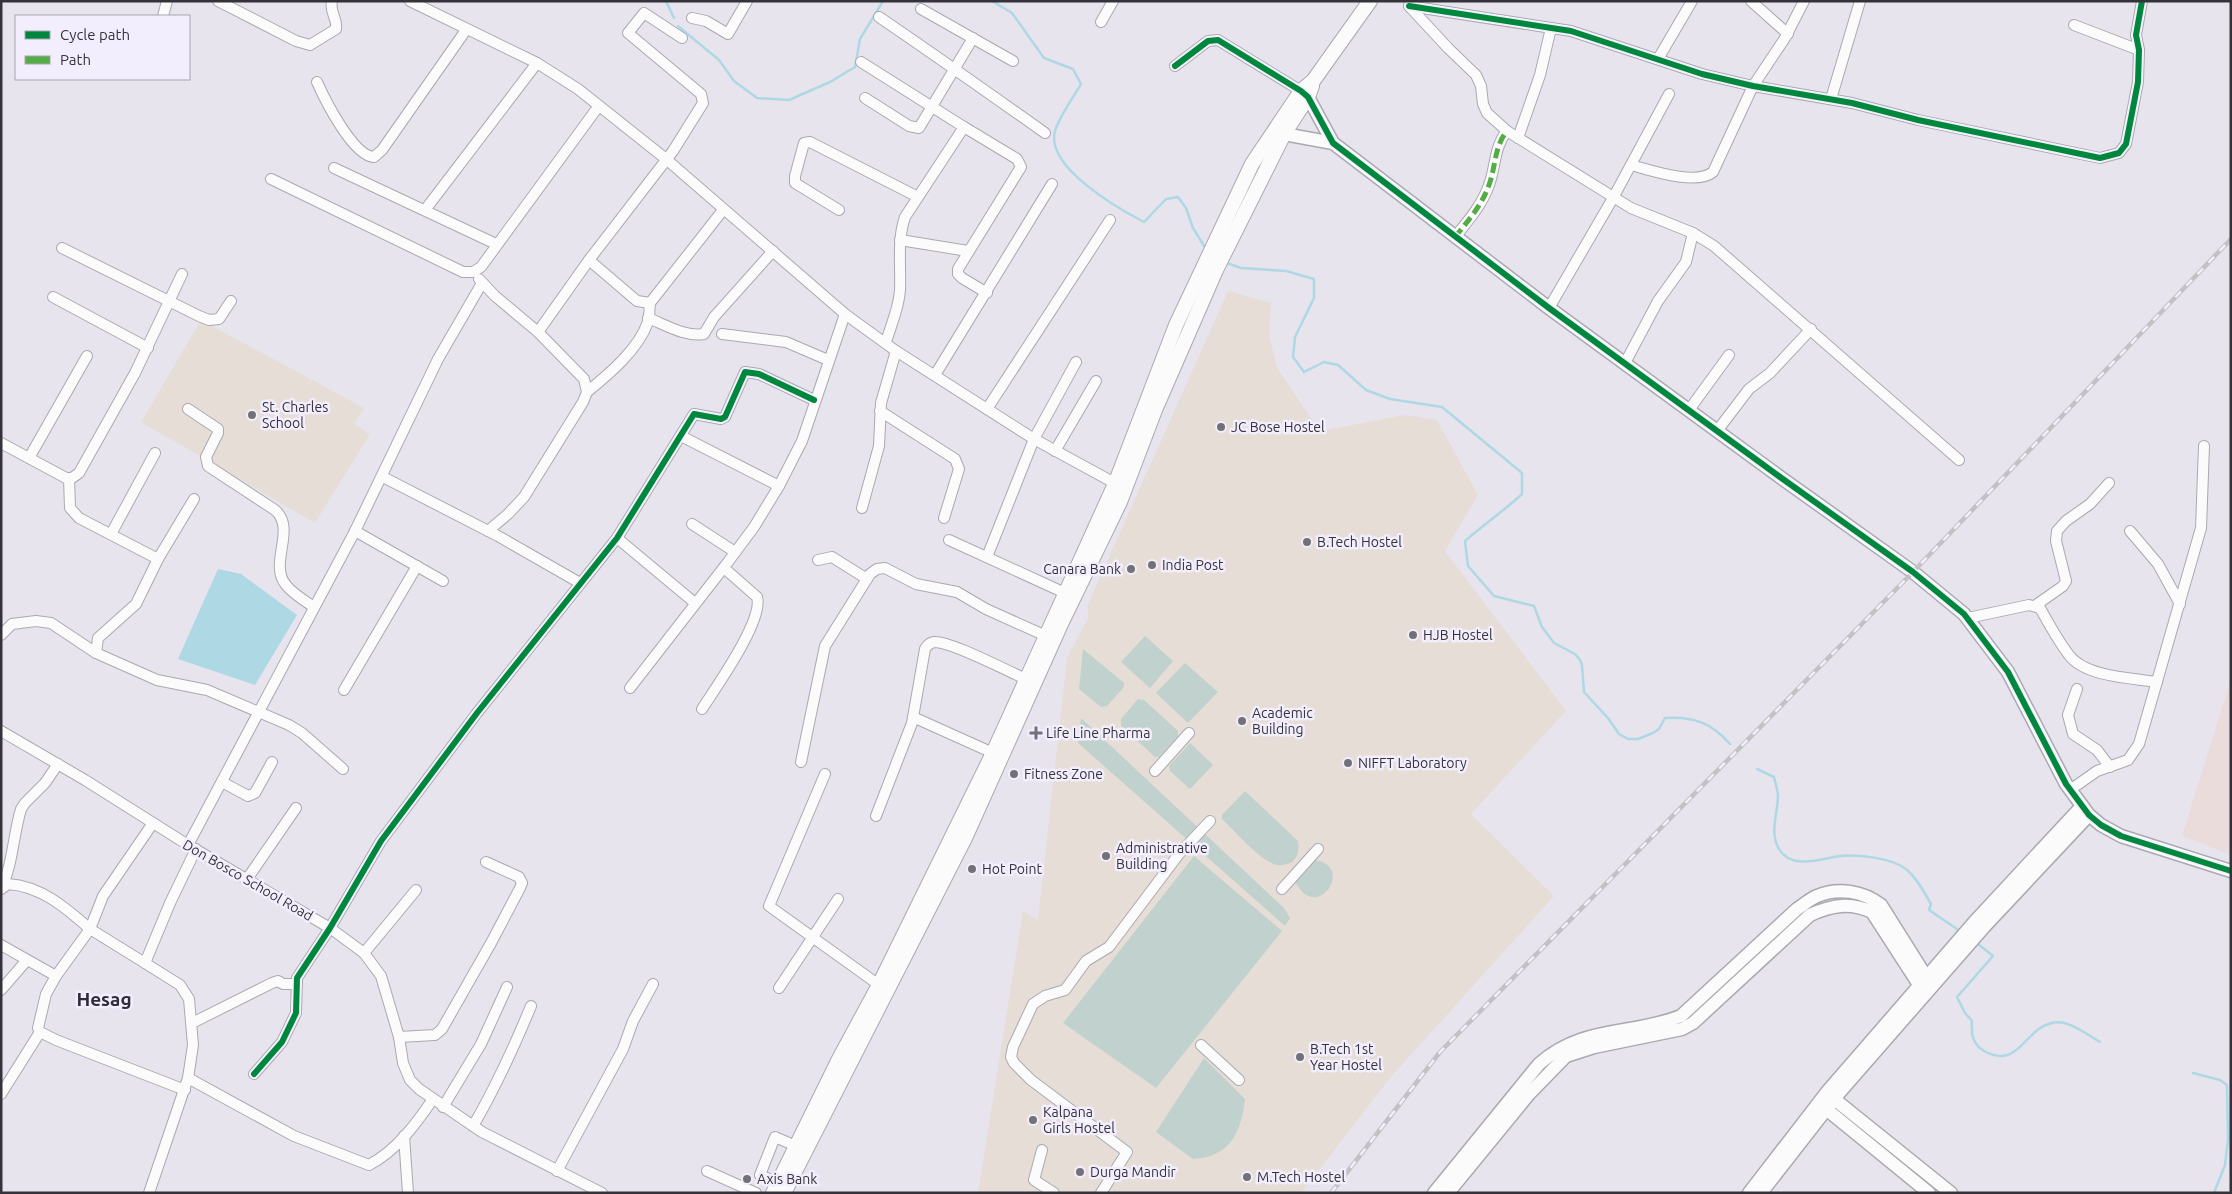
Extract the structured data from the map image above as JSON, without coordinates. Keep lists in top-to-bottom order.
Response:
{
  "streets": {
    "street": ["Don Bosco School Road"]
  },
  "districts": ["Hesag"],
  "places": {
    "other": [
      "St. Charles School",
      "JC Bose Hostel",
      "B.Tech Hostel",
      "India Post",
      "Canara Bank",
      "HJB Hostel",
      "Academic Building",
      "NIFFT Laboratory",
      "Fitness Zone",
      "Administrative Building",
      "Hot Point",
      "B.Tech 1st Year Hostel",
      "Kalpana Girls Hostel",
      "Durga Mandir",
      "M.Tech Hostel",
      "Axis Bank"
    ],
    "health": ["Life Line Pharma"]
  },
  "legend": ["Cycle path", "Path"]
}
